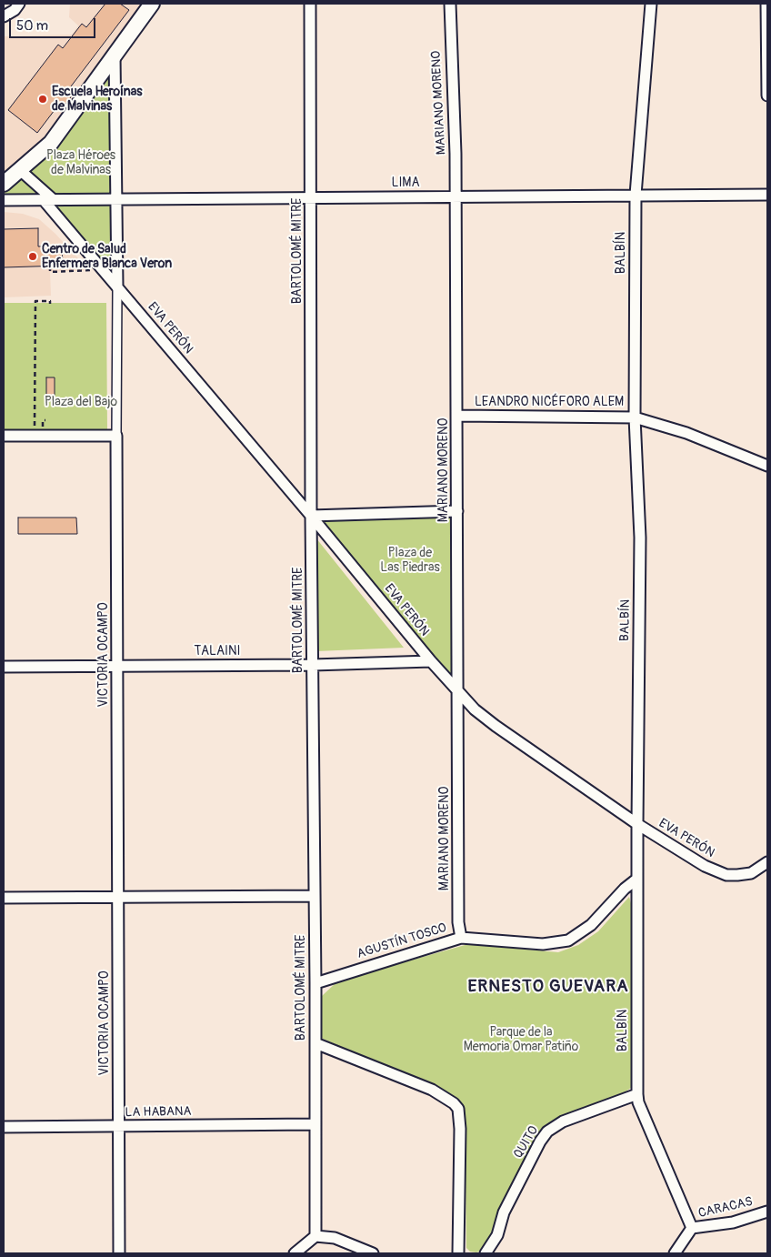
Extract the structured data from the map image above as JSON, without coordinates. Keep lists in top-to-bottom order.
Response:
{
  "streets": {
    "street": [
      "MARIANO MORENO",
      "LIMA",
      "BARTOLOMÉ MITRE",
      "BALBÍN",
      "EVA PERÓN",
      "LEANDRO NICÉFORO ALEM",
      "TALAINI",
      "VICTORIA OCAMPO",
      "AGUSTÍN TOSCO",
      "LA HABANA",
      "QUITO",
      "CARACAS"
    ]
  },
  "crossings": [
    ["MARIANO MORENO", "LIMA"],
    ["MARIANO MORENO", "EVA PERÓN"],
    ["MARIANO MORENO", "LEANDRO NICÉFORO ALEM"],
    ["MARIANO MORENO", "AGUSTÍN TOSCO"],
    ["LIMA", "BARTOLOMÉ MITRE"],
    ["LIMA", "BALBÍN"],
    ["LIMA", "EVA PERÓN"],
    ["LIMA", "VICTORIA OCAMPO"],
    ["BARTOLOMÉ MITRE", "EVA PERÓN"],
    ["BARTOLOMÉ MITRE", "TALAINI"],
    ["BARTOLOMÉ MITRE", "AGUSTÍN TOSCO"],
    ["BARTOLOMÉ MITRE", "LA HABANA"],
    ["BALBÍN", "EVA PERÓN"],
    ["BALBÍN", "LEANDRO NICÉFORO ALEM"],
    ["BALBÍN", "AGUSTÍN TOSCO"],
    ["BALBÍN", "QUITO"],
    ["BALBÍN", "CARACAS"],
    ["EVA PERÓN", "TALAINI"],
    ["EVA PERÓN", "VICTORIA OCAMPO"],
    ["TALAINI", "VICTORIA OCAMPO"],
    ["VICTORIA OCAMPO", "LA HABANA"]
  ],
  "districts": ["ERNESTO GUEVARA"],
  "parks": [
    "Plaza Héroes de Malvinas",
    "Plaza del Bajo",
    "Plaza de Las Piedras",
    "Parque de la Memoria Omar Patiño"
  ],
  "places": ["Escuela Heroínas de Malvinas", "Centro de Salud Enfermera Blanca Veron"],
  "scale_bar": "50 m"
}
